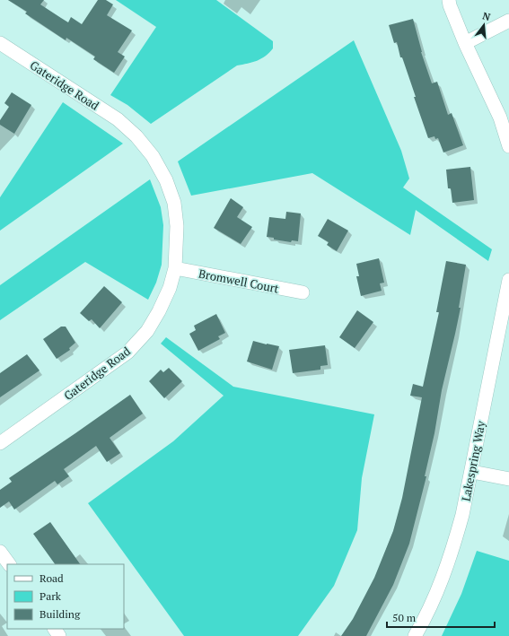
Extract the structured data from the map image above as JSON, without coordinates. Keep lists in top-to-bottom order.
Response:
{
  "streets": {
    "street": ["Gateridge Road", "Bromwell Court", "Lakespring Way"]
  },
  "crossings": [
    ["Gateridge Road", "Bromwell Court"]
  ],
  "legend": ["Road", "Park", "Building"],
  "scale_bar": "50 m",
  "north": "top"
}
